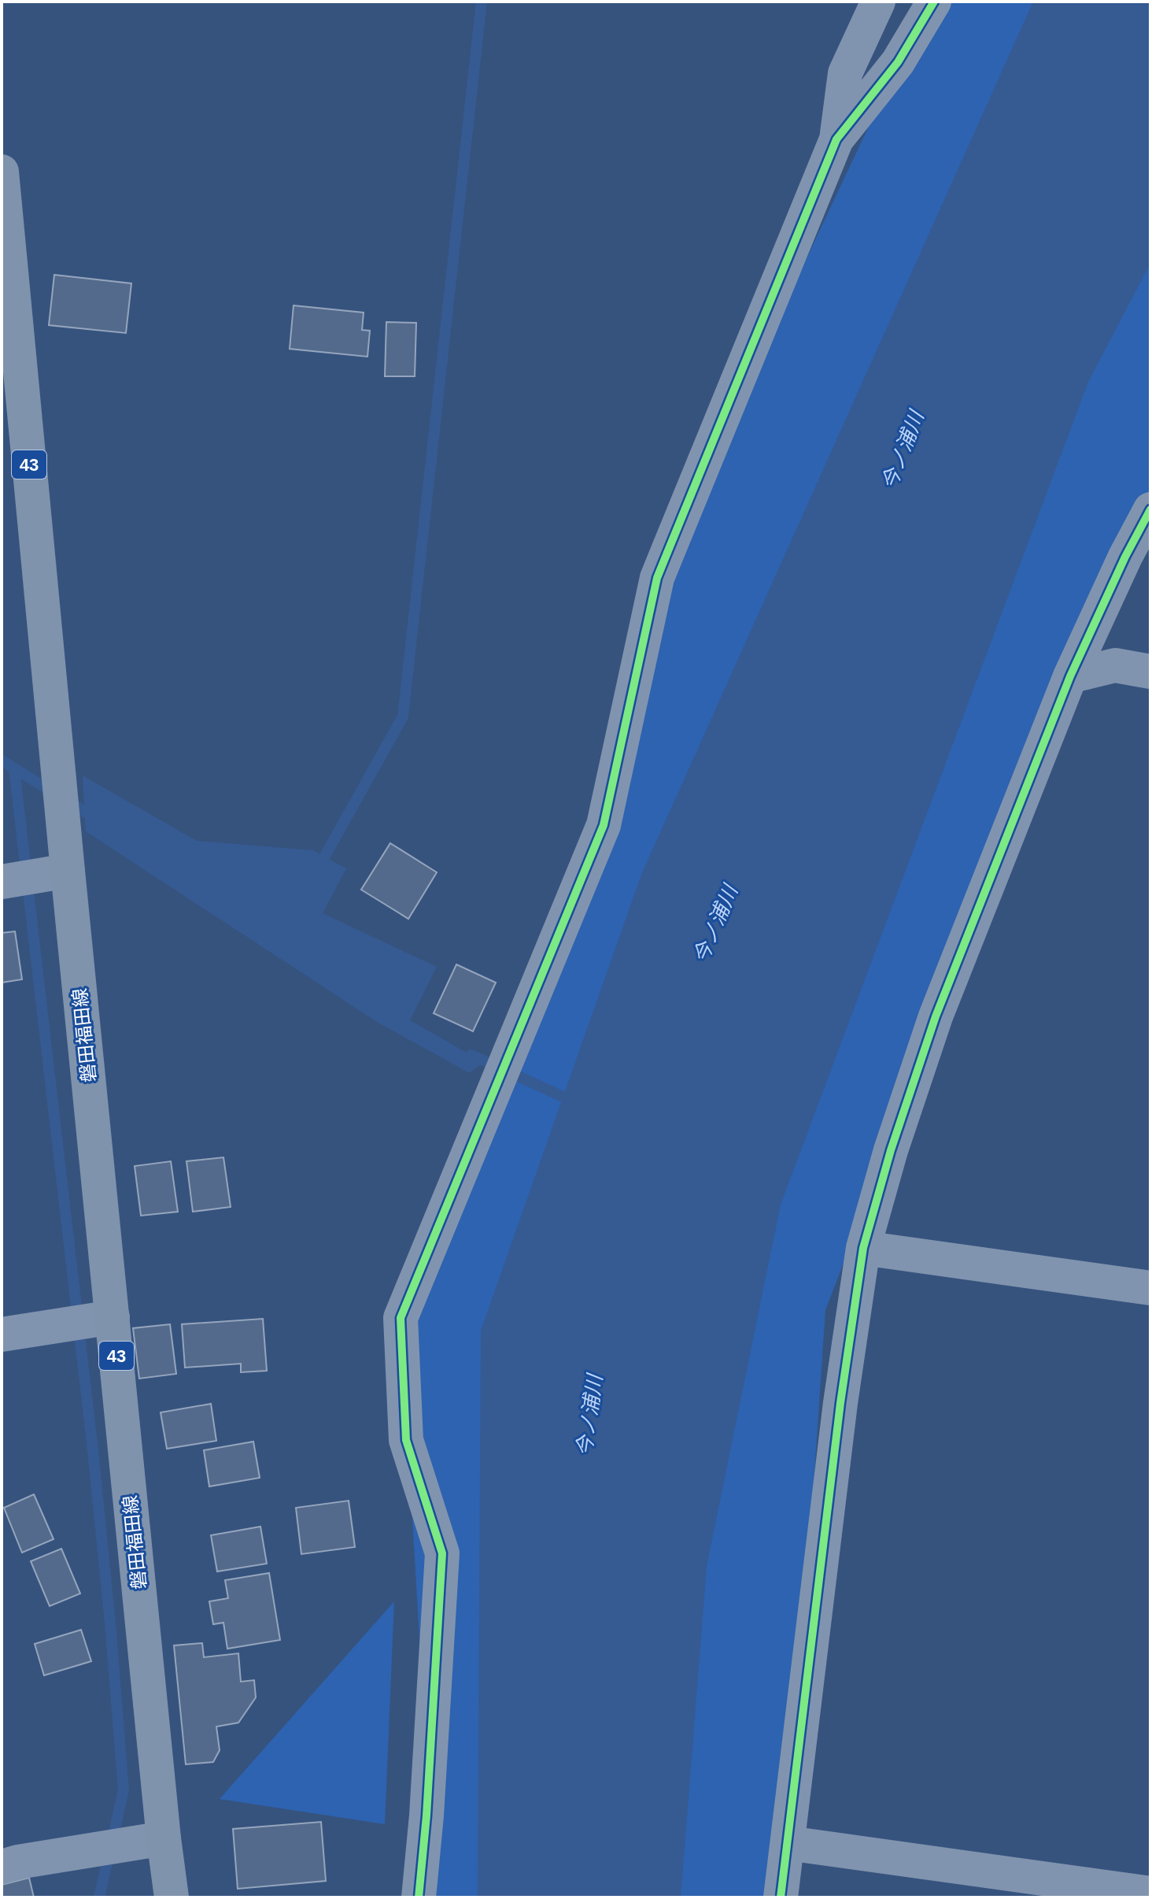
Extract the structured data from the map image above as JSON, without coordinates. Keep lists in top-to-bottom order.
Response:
{
  "streets": {
    "main road": ["43", "磐田福田線"]
  },
  "water": ["今ノ浦川"]
}
